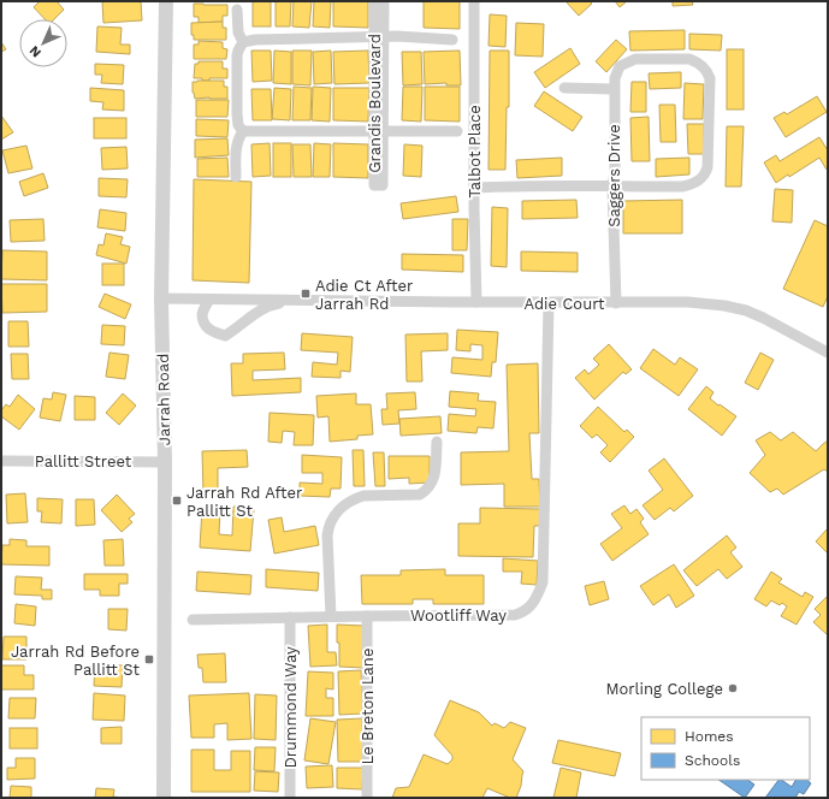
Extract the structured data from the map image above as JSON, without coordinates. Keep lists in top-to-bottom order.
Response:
{
  "streets": {
    "street": [
      "Grandis Boulevard",
      "Talbot Place",
      "Saggers Drive",
      "Adie Court",
      "Jarrah Road",
      "Pallitt Street",
      "Wootliff Way",
      "Le Breton Lane",
      "Drummond Way"
    ]
  },
  "crossings": [
    ["Talbot Place", "Adie Court"],
    ["Saggers Drive", "Adie Court"],
    ["Adie Court", "Jarrah Road"],
    ["Adie Court", "Wootliff Way"],
    ["Jarrah Road", "Pallitt Street"],
    ["Wootliff Way", "Le Breton Lane"],
    ["Wootliff Way", "Drummond Way"]
  ],
  "places": {
    "transit": ["Adie Ct After Jarrah Rd", "Jarrah Rd After Pallitt St", "Jarrah Rd Before Pallitt St"],
    "other": ["Morling College"]
  },
  "legend": ["Homes", "Schools"],
  "north": "bottom left"
}
